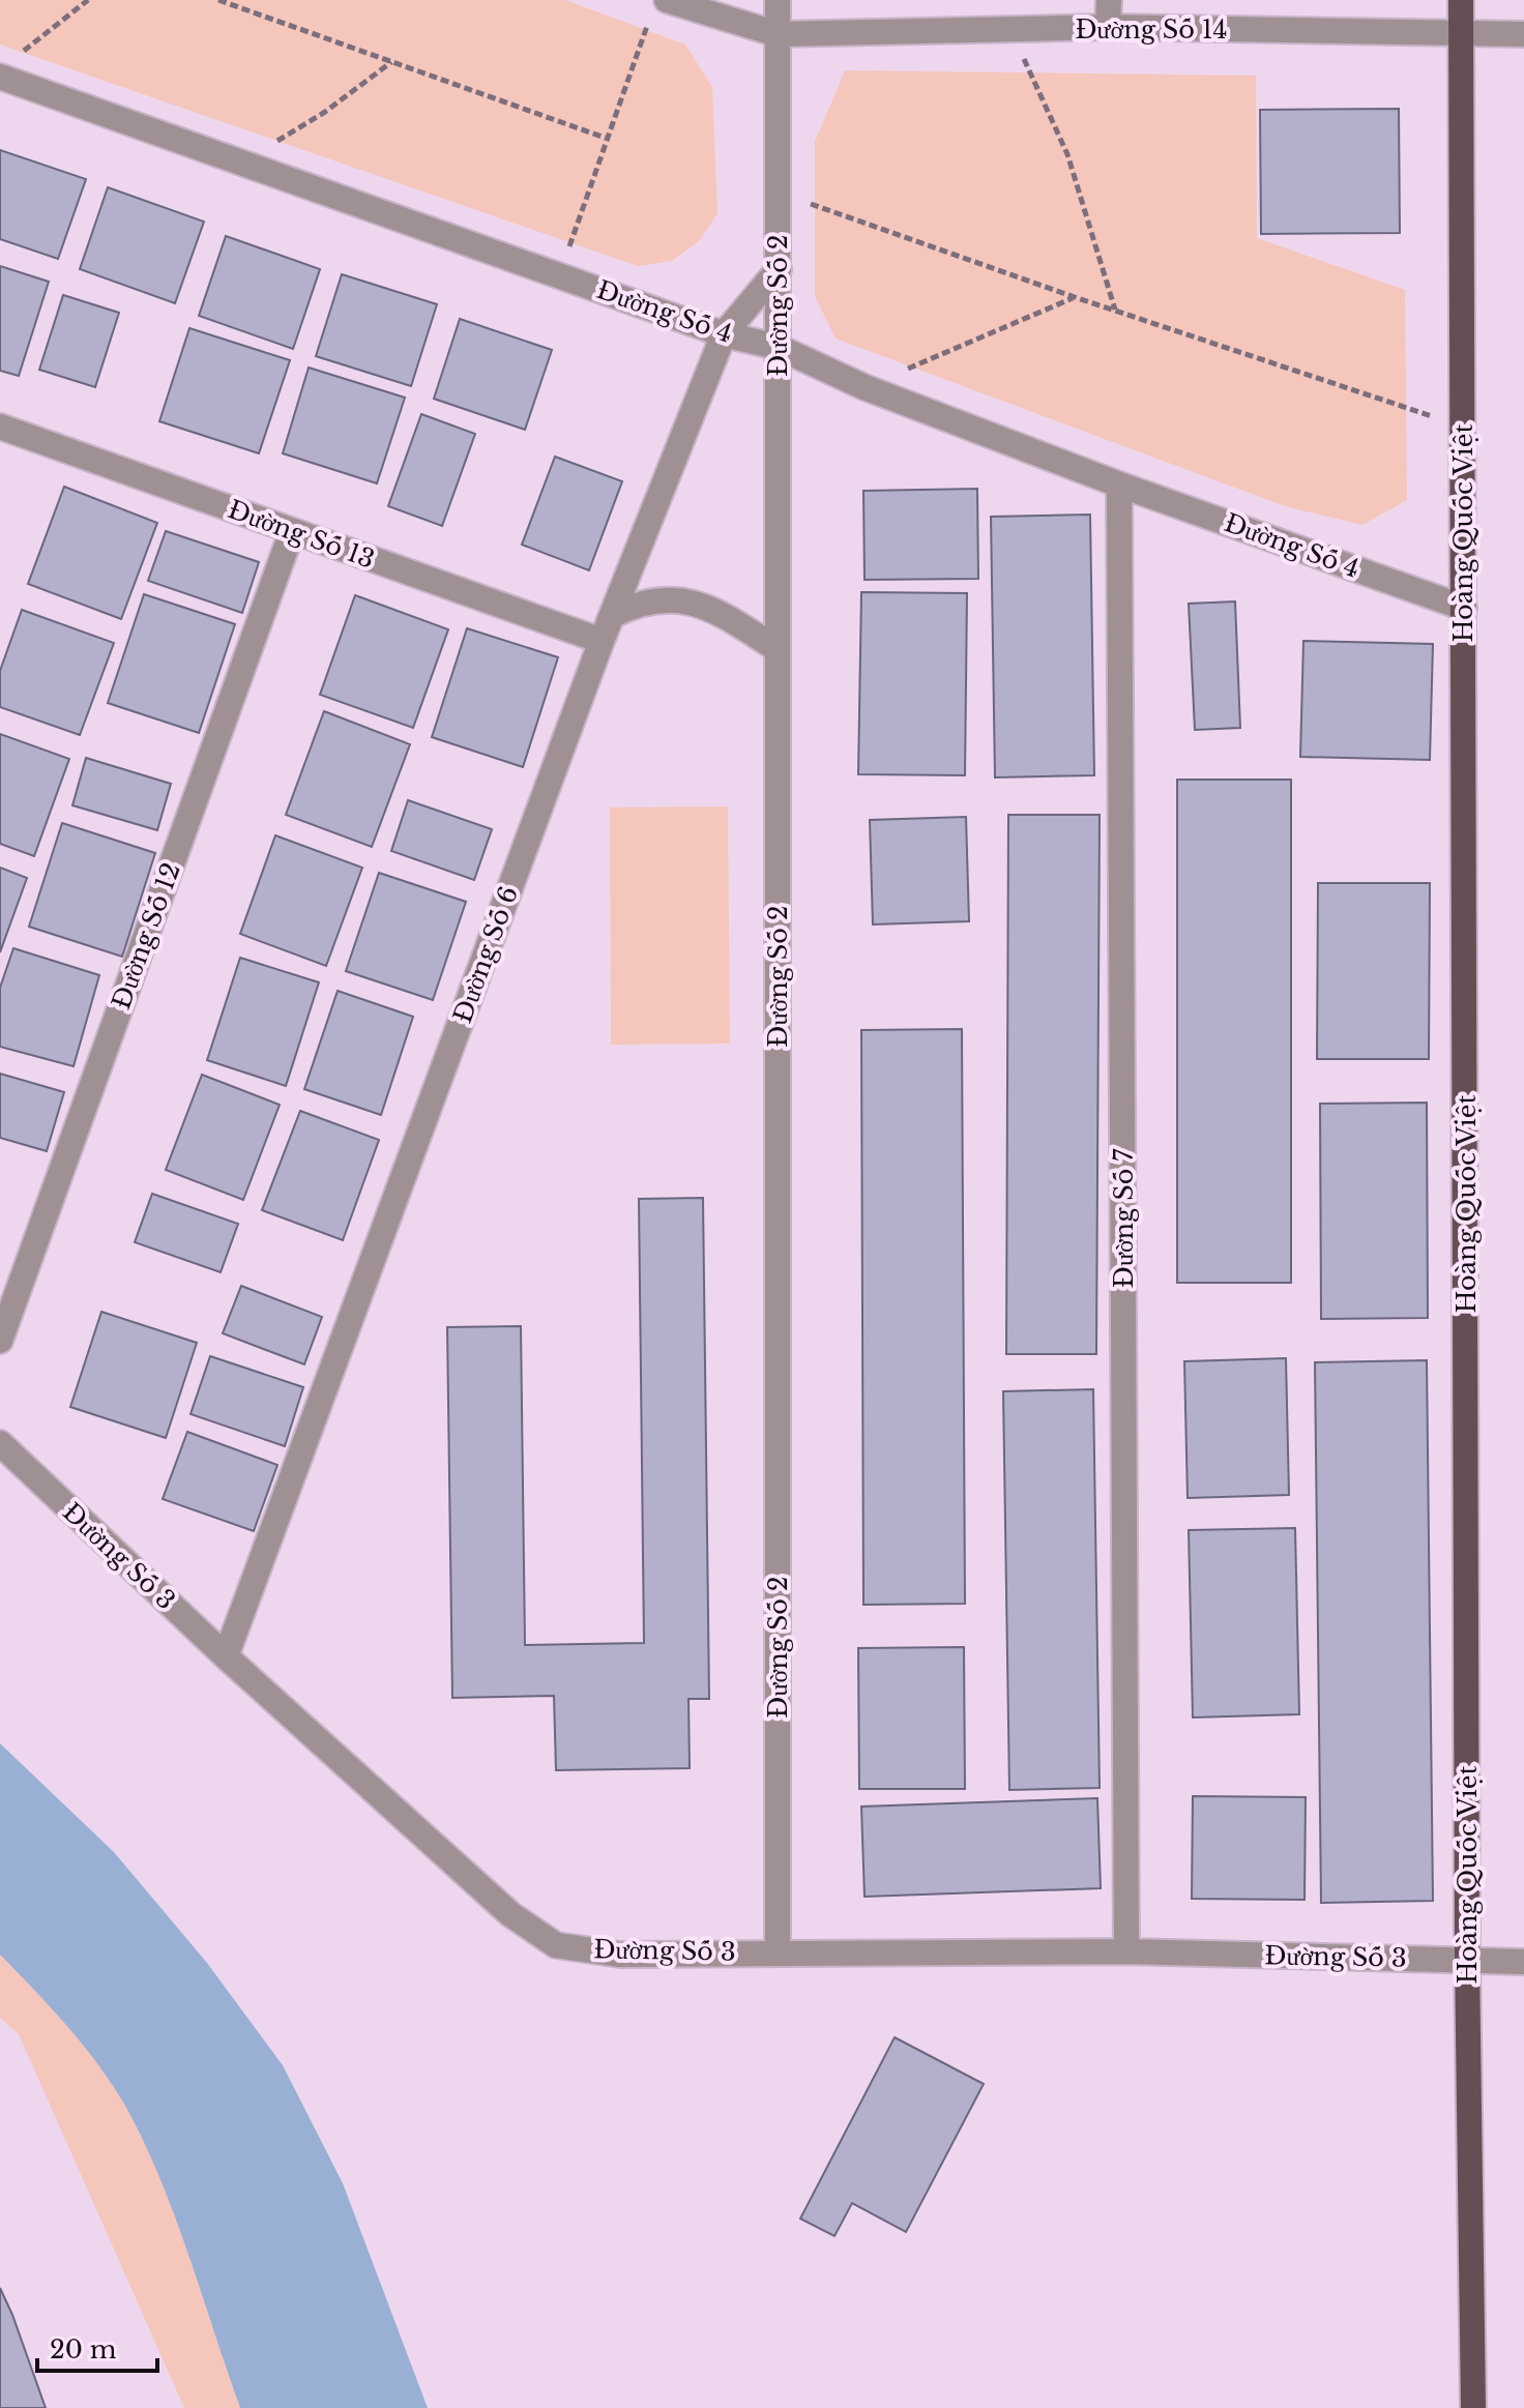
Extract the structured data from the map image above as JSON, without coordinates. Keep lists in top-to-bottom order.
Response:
{
  "streets": {
    "main road": ["Hoàng Quốc Việt"],
    "street": [
      "Đường Số 14",
      "Đường Số 2",
      "Đường Số 4",
      "Đường Số 13",
      "Đường Số 12",
      "Đường Số 6",
      "Đường Số 7",
      "Đường Số 3"
    ]
  },
  "crossings": [
    ["Đường Số 14", "Đường Số 2"],
    ["Đường Số 14", "Hoàng Quốc Việt"],
    ["Đường Số 2", "Đường Số 4"],
    ["Đường Số 2", "Đường Số 6"],
    ["Đường Số 2", "Đường Số 3"],
    ["Đường Số 4", "Hoàng Quốc Việt"],
    ["Đường Số 4", "Đường Số 6"],
    ["Đường Số 4", "Đường Số 7"],
    ["Hoàng Quốc Việt", "Đường Số 3"],
    ["Đường Số 13", "Đường Số 12"],
    ["Đường Số 13", "Đường Số 6"],
    ["Đường Số 6", "Đường Số 3"],
    ["Đường Số 7", "Đường Số 3"]
  ],
  "scale_bar": "20 m"
}
